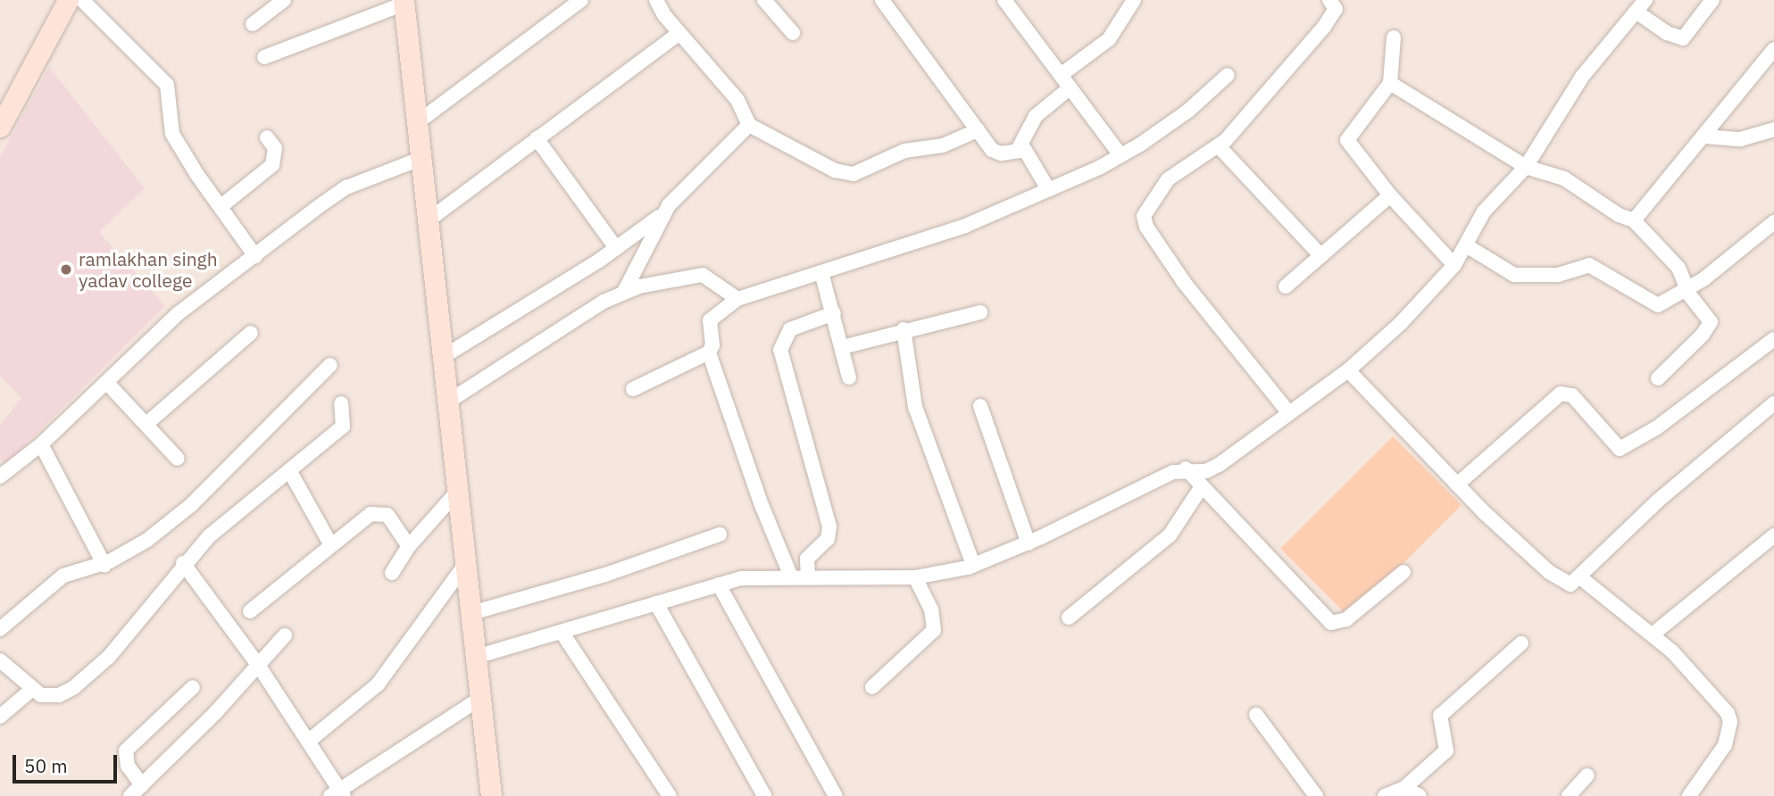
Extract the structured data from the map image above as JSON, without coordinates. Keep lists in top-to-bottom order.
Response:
{
  "places": ["ramlakhan singh yadav college"],
  "scale_bar": "50 m"
}
